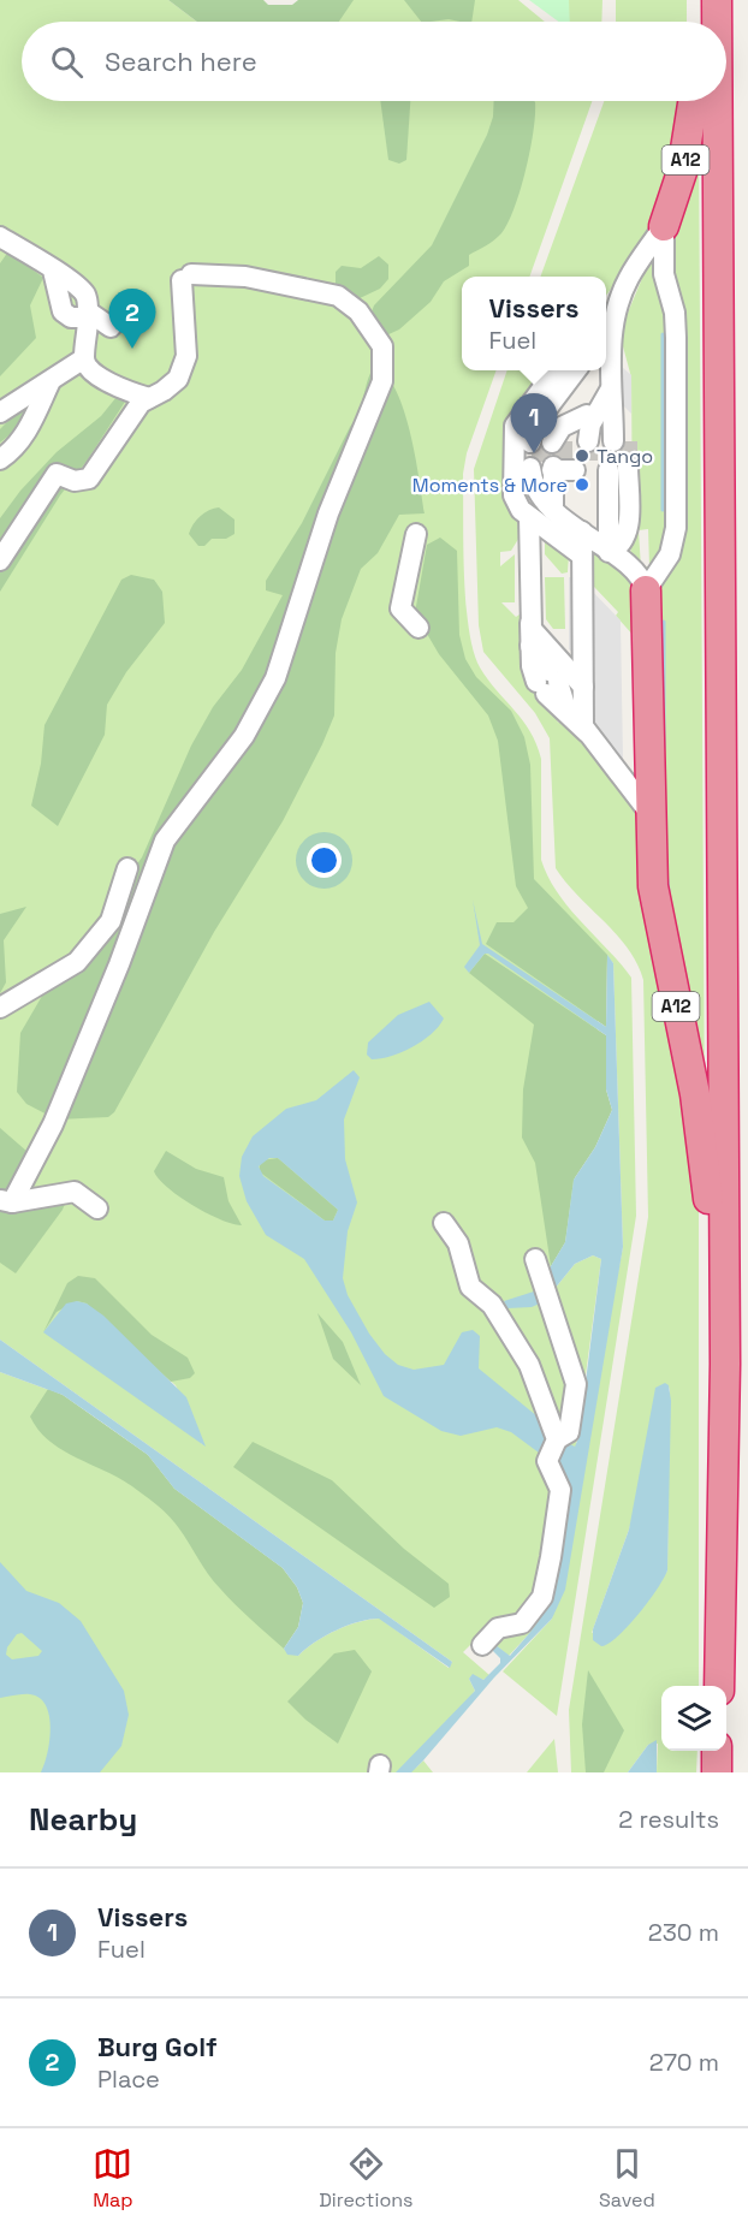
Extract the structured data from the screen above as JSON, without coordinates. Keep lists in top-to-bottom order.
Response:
{
  "streets": {
    "highway": ["A12"]
  },
  "places": ["Tango", "Moments & More"],
  "page": {
    "search": "Search here",
    "popup": ["Vissers", "Fuel"],
    "pins": ["2", "1"],
    "heading": ["Nearby", "2 results"],
    "list": [
      {
        "mark": "1",
        "name": "Vissers",
        "note": "Fuel",
        "value": "230 m"
      },
      {
        "mark": "2",
        "name": "Burg Golf",
        "note": "Place",
        "value": "270 m"
      }
    ],
    "nav": ["Map", "Directions", "Saved"]
  }
}
